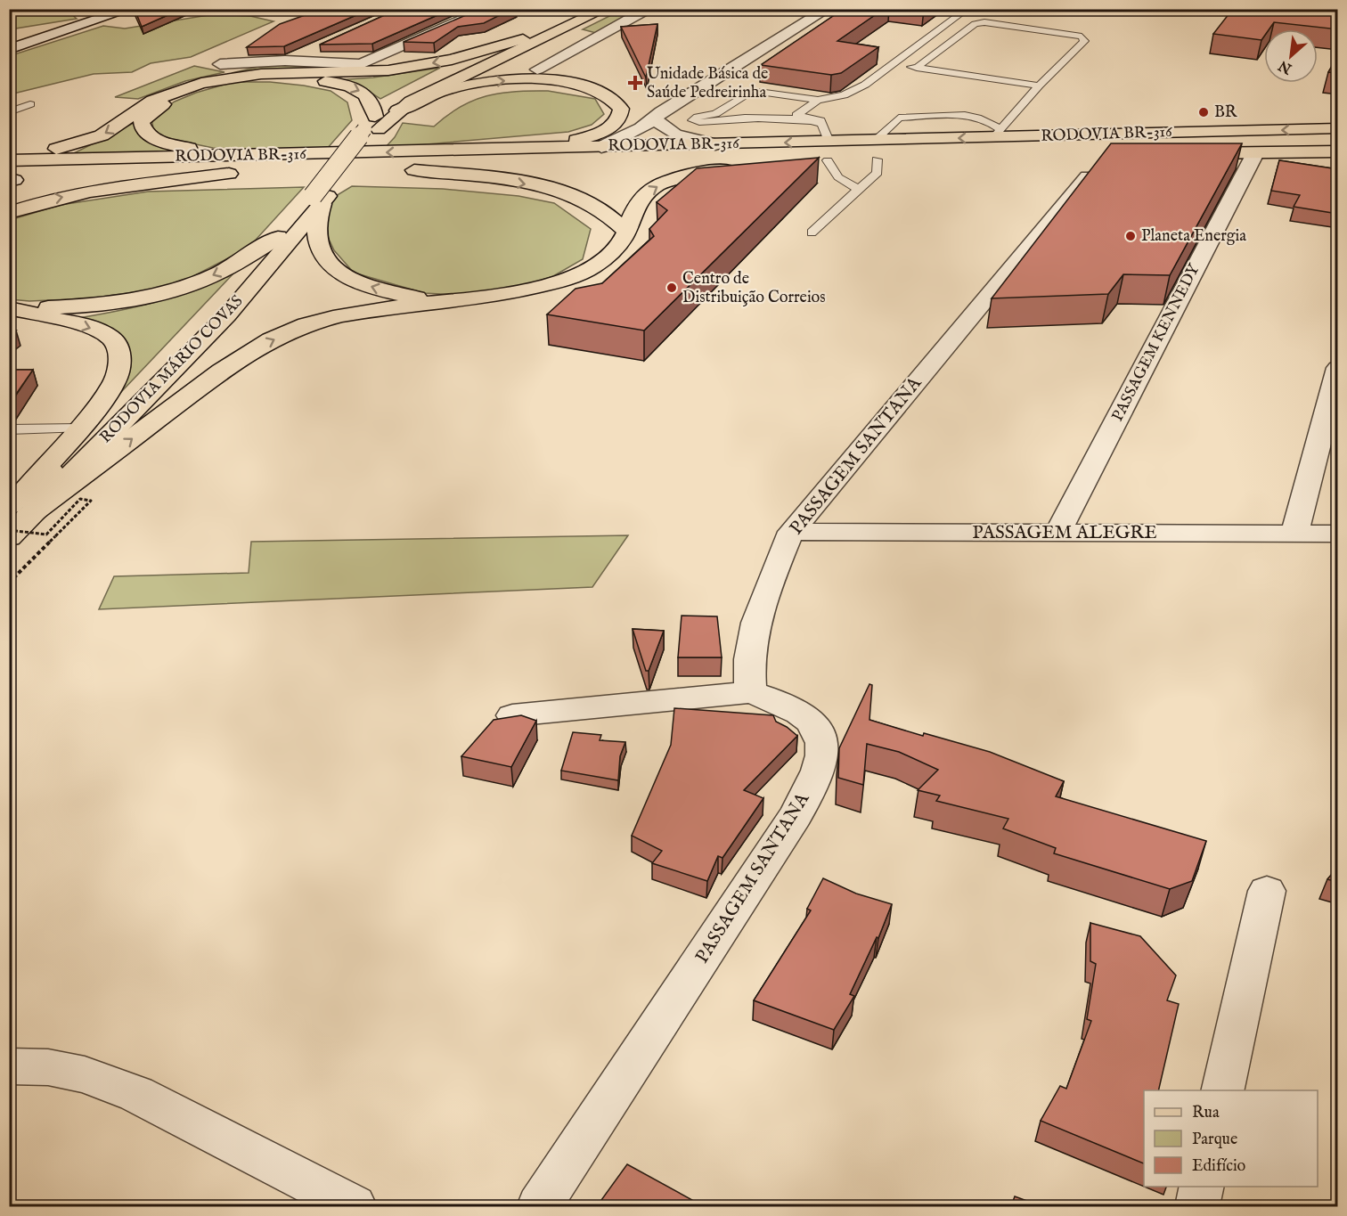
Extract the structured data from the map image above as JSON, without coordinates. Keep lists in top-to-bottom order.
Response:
{
  "streets": {
    "main road": ["RODOVIA BR-316", "RODOVIA MÁRIO COVAS"],
    "street": ["PASSAGEM KENNEDY", "PASSAGEM SANTANA", "PASSAGEM ALEGRE"]
  },
  "crossings": [
    ["RODOVIA BR-316", "PASSAGEM KENNEDY"],
    ["PASSAGEM KENNEDY", "PASSAGEM ALEGRE"],
    ["PASSAGEM SANTANA", "PASSAGEM ALEGRE"]
  ],
  "places": {
    "health": ["Unidade Básica de Saúde Pedreirinha"],
    "other": ["BR", "Planeta Energia", "Centro de Distribuição Correios"]
  },
  "legend": ["Rua", "Parque", "Edifício"],
  "north": "bottom left"
}
